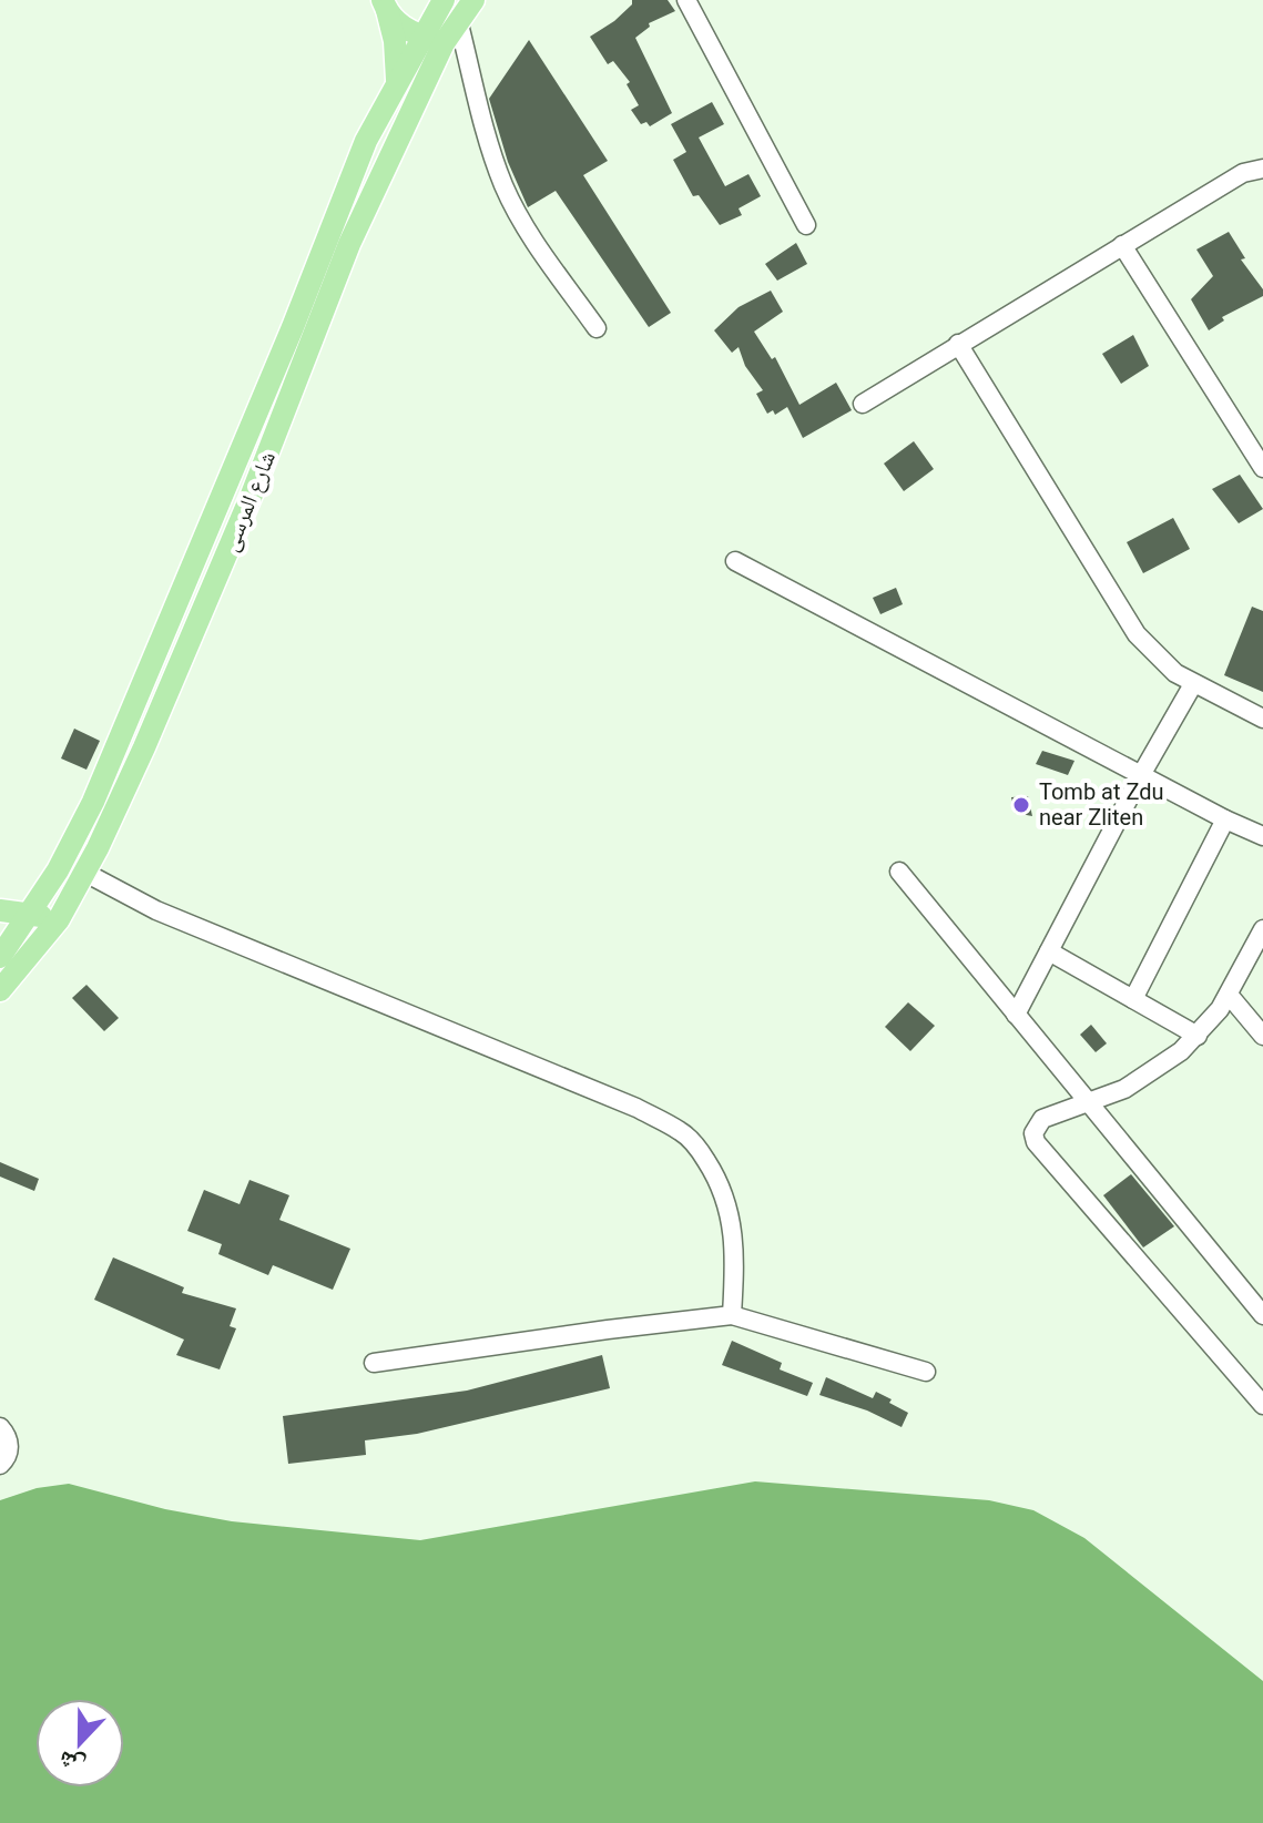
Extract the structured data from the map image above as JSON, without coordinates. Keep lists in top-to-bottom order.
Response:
{
  "streets": {
    "main road": ["شارع المرسى"]
  },
  "places": ["Tomb at Zdu near Zliten"],
  "north": "bottom"
}
